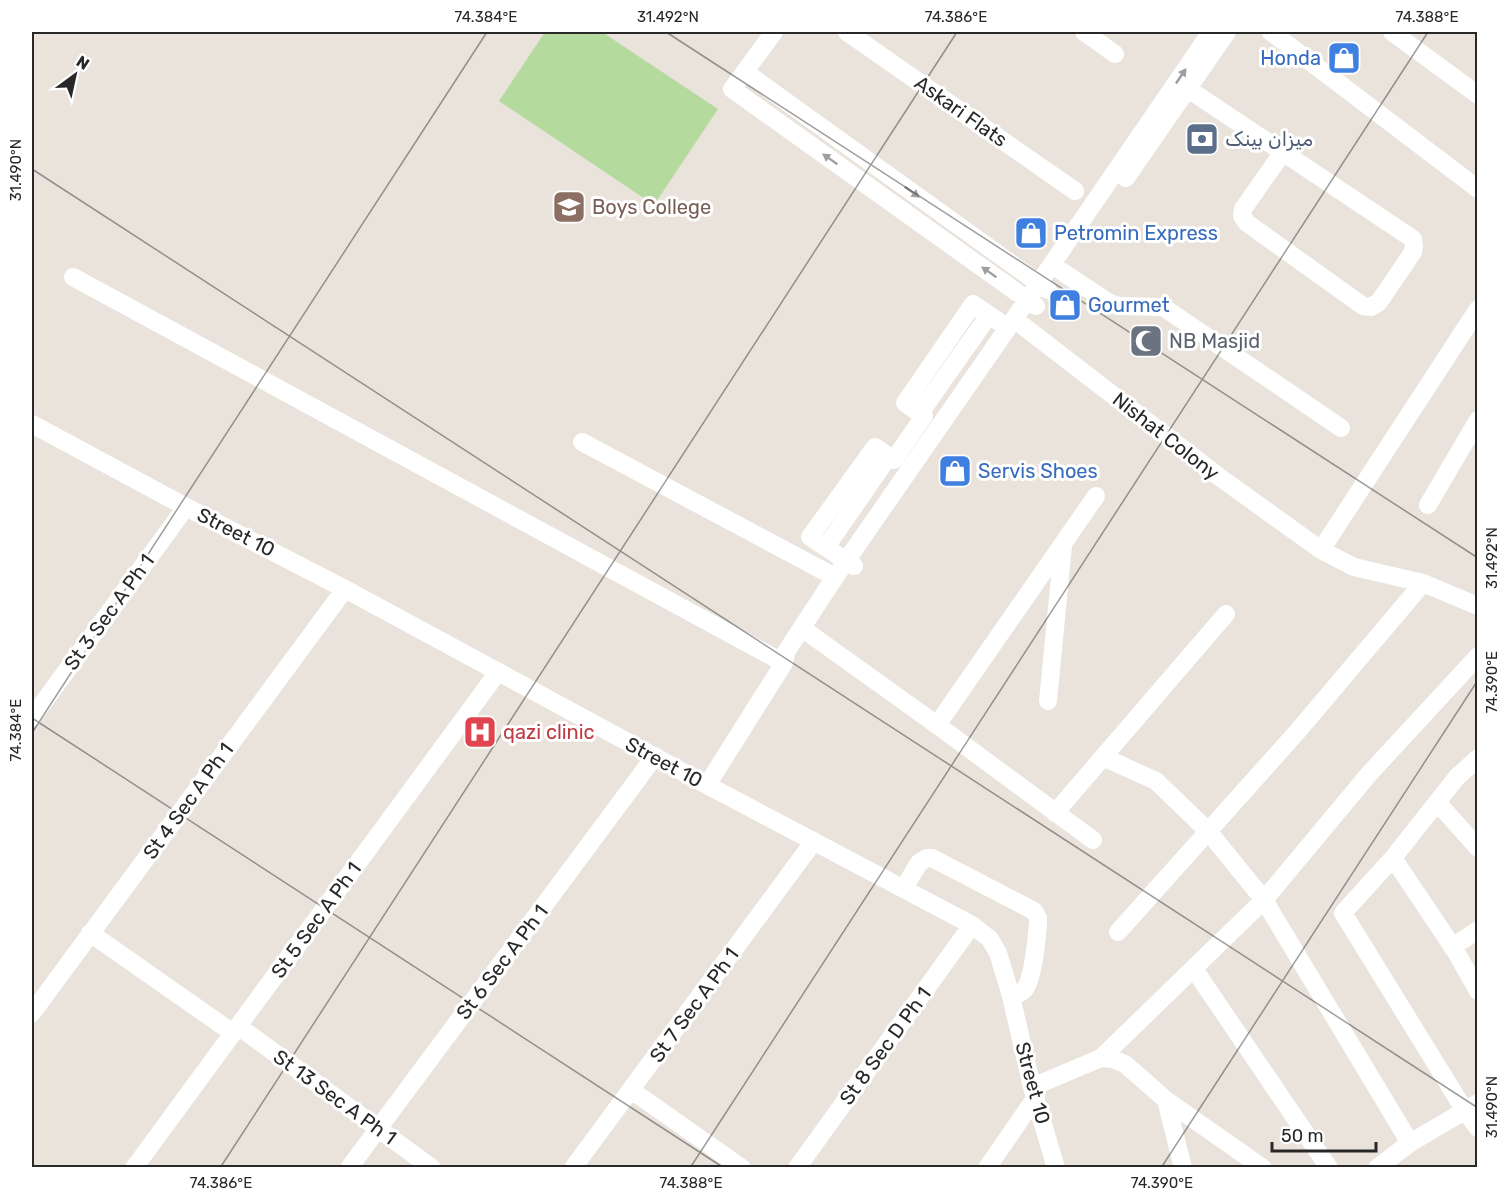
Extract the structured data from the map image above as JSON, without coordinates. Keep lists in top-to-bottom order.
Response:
{
  "streets": {
    "street": [
      "Askari Flats",
      "Nishat Colony",
      "Street 10",
      "St 3 Sec A Ph 1",
      "St 4 Sec A Ph 1",
      "St 5 Sec A Ph 1",
      "St 6 Sec A Ph 1",
      "St 7 Sec A Ph 1",
      "St 8 Sec D Ph 1",
      "St 13 Sec A Ph 1"
    ]
  },
  "crossings": [
    ["Street 10", "St 3 Sec A Ph 1"],
    ["Street 10", "St 4 Sec A Ph 1"],
    ["Street 10", "St 5 Sec A Ph 1"],
    ["Street 10", "St 6 Sec A Ph 1"],
    ["Street 10", "St 7 Sec A Ph 1"],
    ["Street 10", "St 8 Sec D Ph 1"],
    ["St 4 Sec A Ph 1", "St 13 Sec A Ph 1"],
    ["St 5 Sec A Ph 1", "St 13 Sec A Ph 1"],
    ["St 6 Sec A Ph 1", "St 13 Sec A Ph 1"]
  ],
  "places": {
    "shop": [
      "Honda",
      "Petromin Express",
      "Gourmet",
      "Servis Shoes"
    ],
    "bank": ["میزان بینک"],
    "school or university": ["Boys College"],
    "mosque": ["NB Masjid"],
    "hospital": ["qazi clinic"]
  },
  "scale_bar": "50 m",
  "north": "top right",
  "coordinates": [
    "74.384°E",
    "31.492°N",
    "74.386°E",
    "74.388°E",
    "31.490°N",
    "74.390°E"
  ]
}
